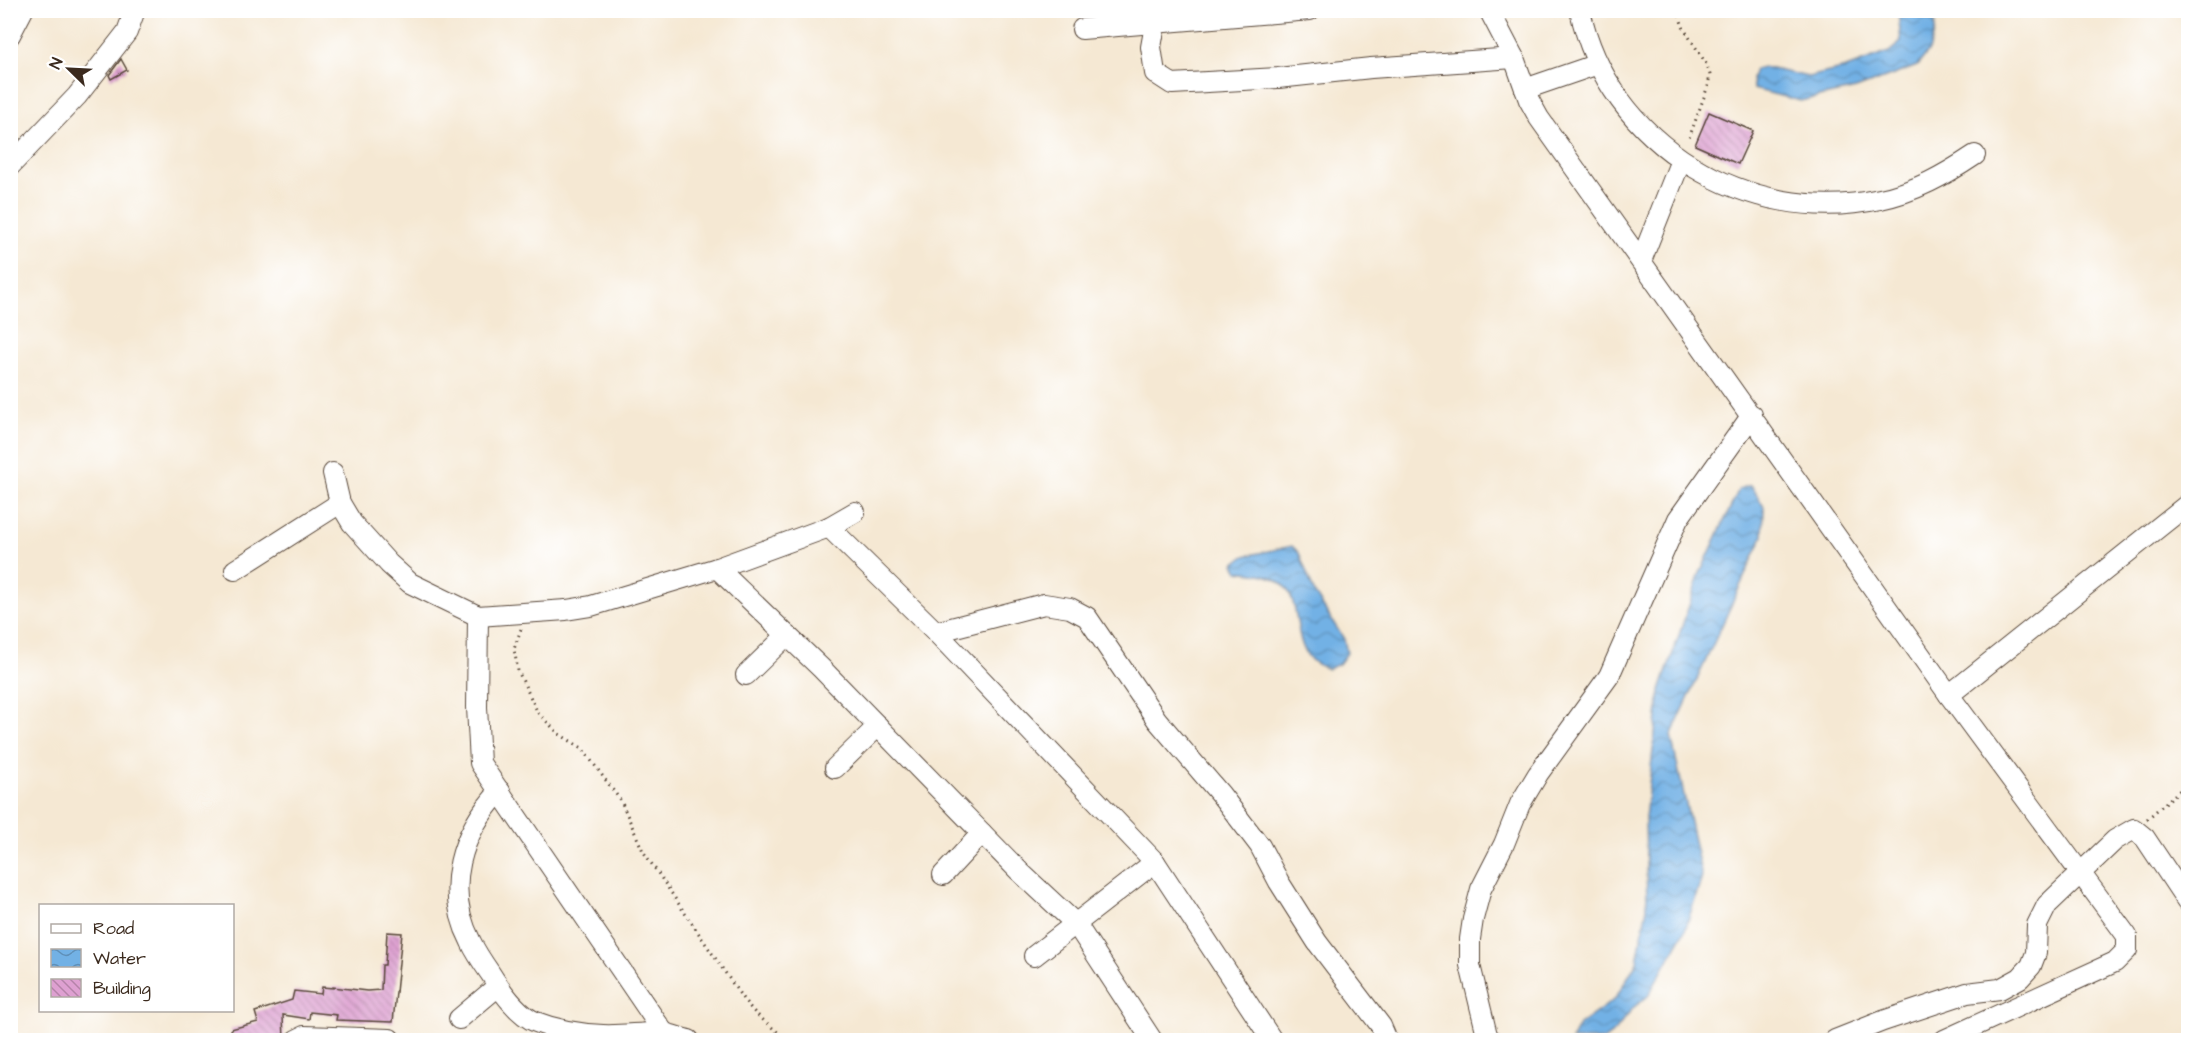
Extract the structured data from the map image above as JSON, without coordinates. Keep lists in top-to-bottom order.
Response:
{
  "legend": ["Road", "Water", "Building"],
  "north": "top left"
}
